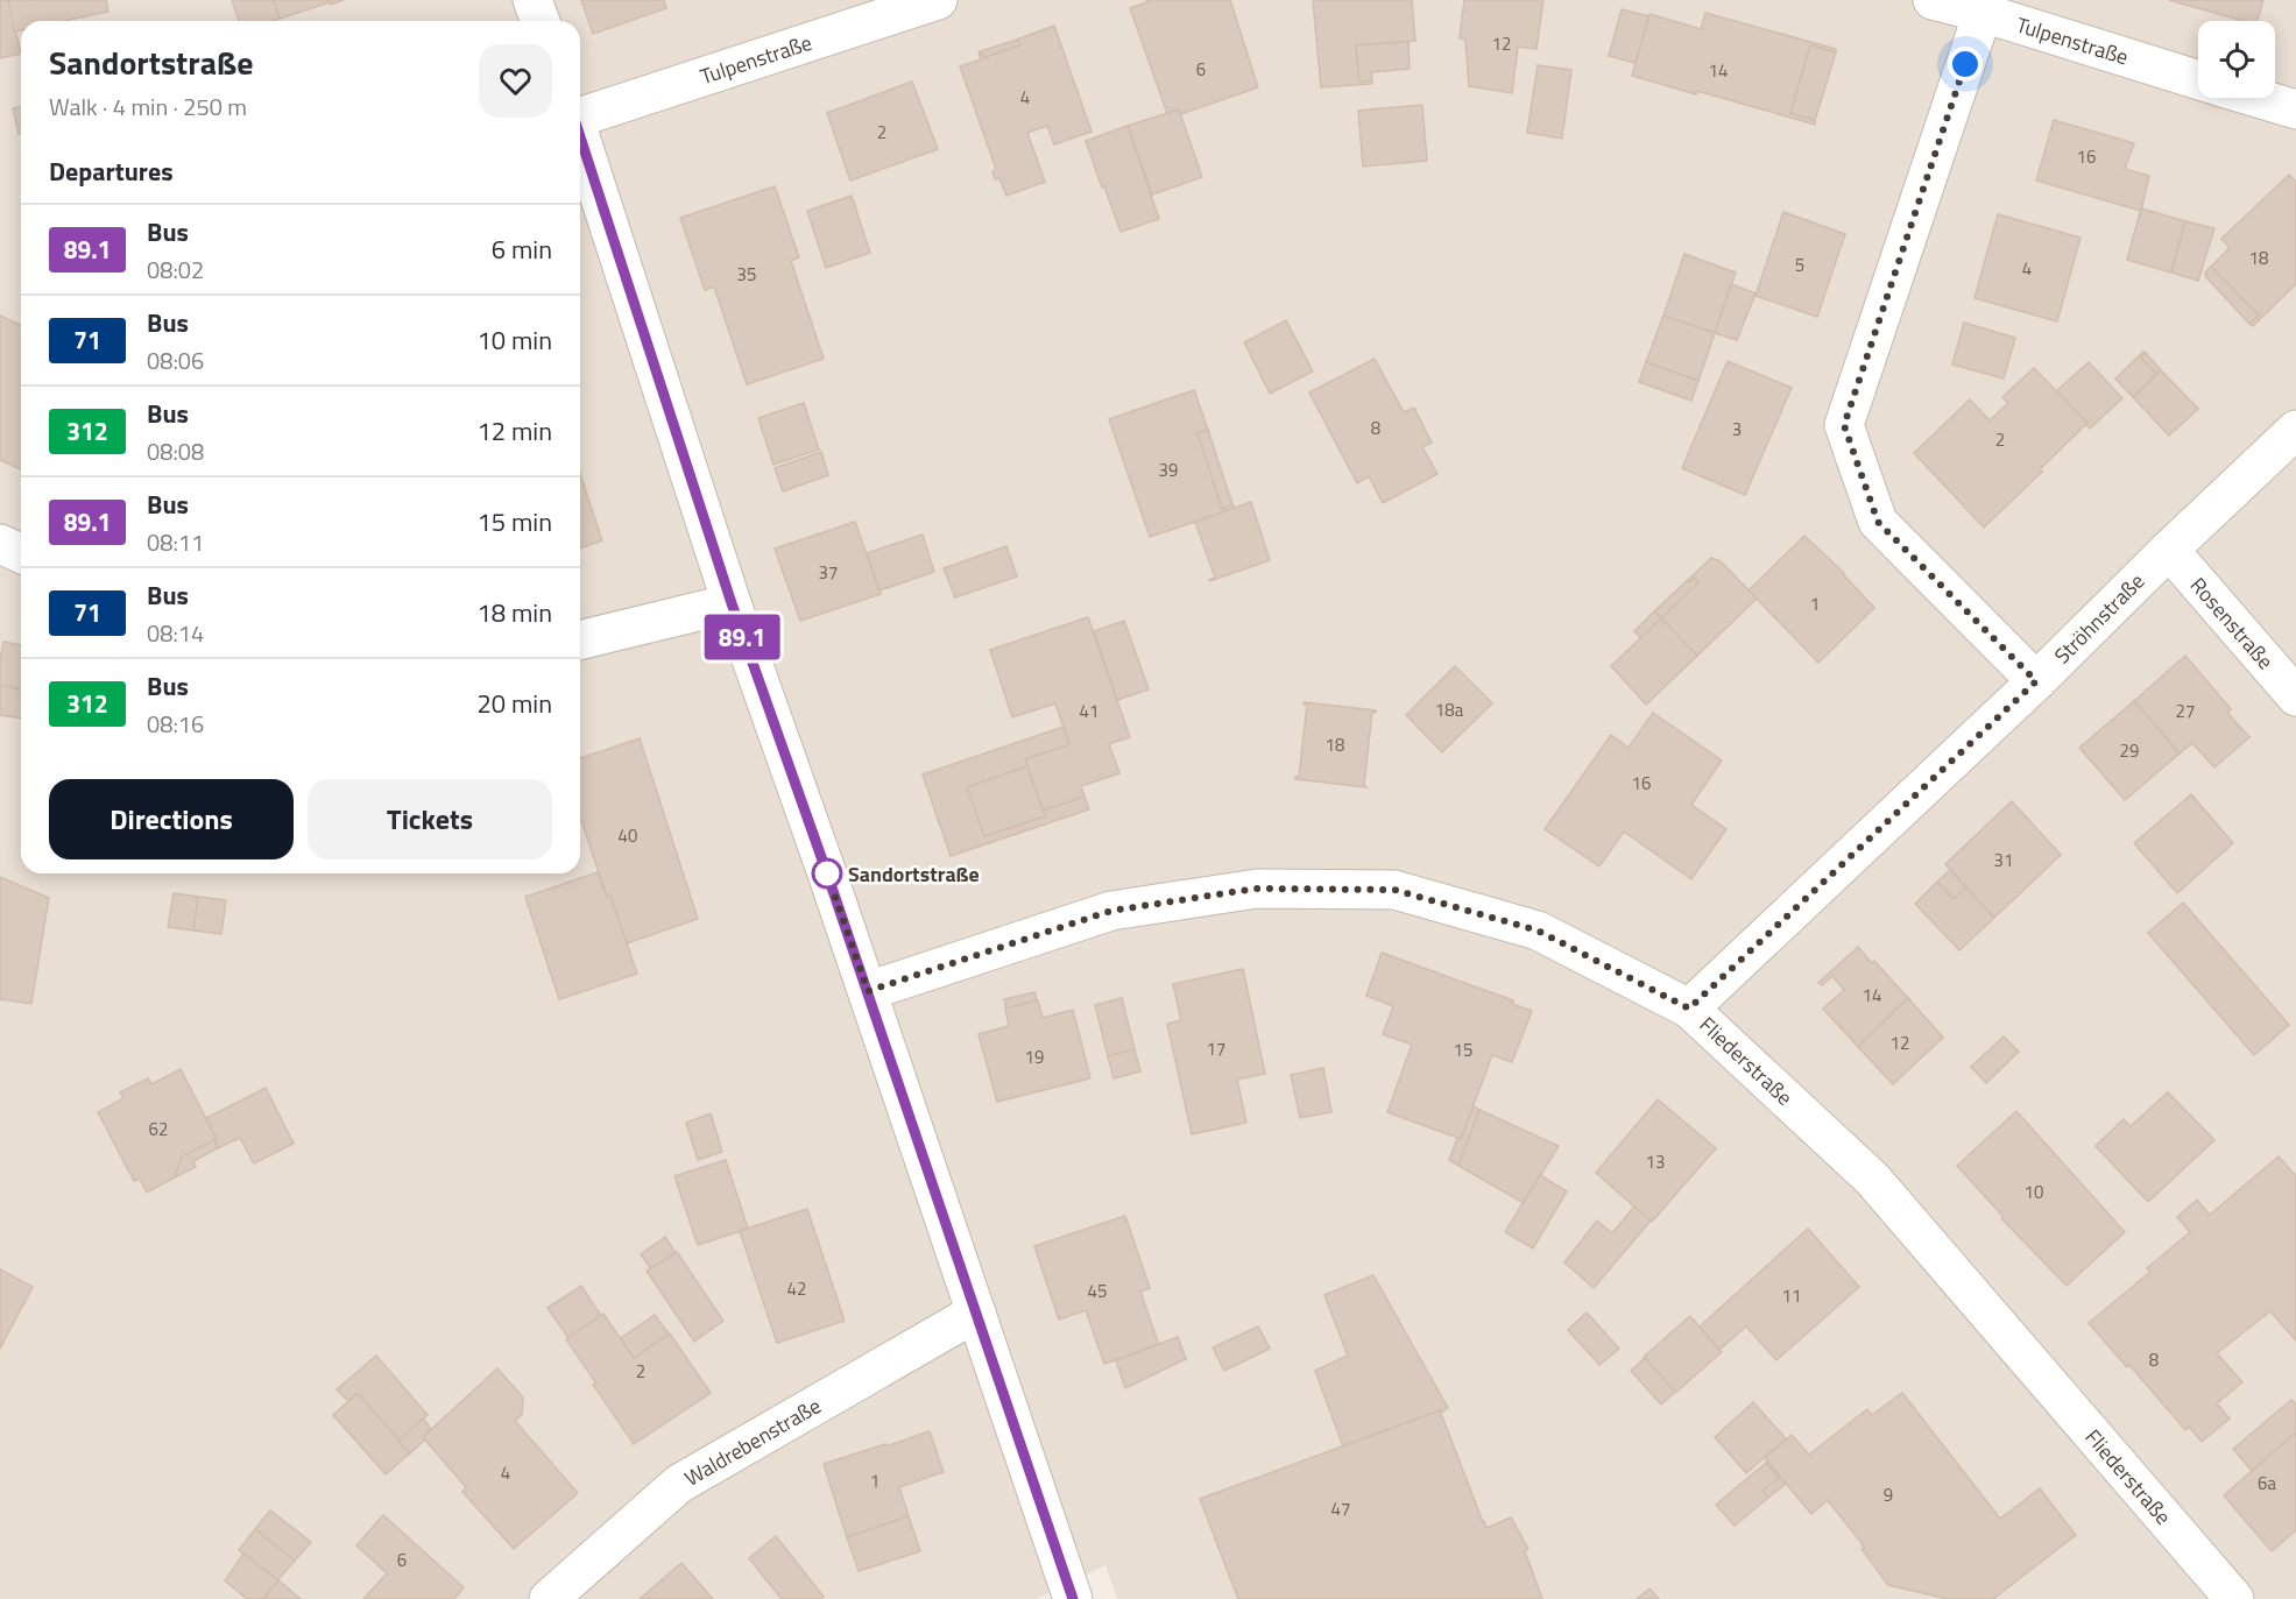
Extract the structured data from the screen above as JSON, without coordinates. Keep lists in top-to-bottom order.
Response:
{
  "streets": {
    "street": [
      "Tulpenstraße",
      "Ströhnstraße",
      "Rosenstraße",
      "Fliederstraße",
      "Waldrebenstraße"
    ]
  },
  "crossings": [
    ["Ströhnstraße", "Rosenstraße"],
    ["Ströhnstraße", "Fliederstraße"]
  ],
  "places": ["Sandortstraße"],
  "lines": ["bus line 89.1"],
  "house_numbers": [
    "12",
    "6",
    "14",
    "4",
    "2",
    "16",
    "18",
    "5",
    "4",
    "35",
    "8",
    "3",
    "2",
    "39",
    "37",
    "1",
    "18a",
    "41",
    "27",
    "18",
    "29",
    "16",
    "40",
    "31",
    "14",
    "12",
    "17",
    "15",
    "19",
    "62",
    "13",
    "10",
    "42",
    "45",
    "11",
    "8",
    "2",
    "4",
    "1",
    "6a",
    "9",
    "47",
    "6"
  ],
  "page": {
    "on_map": "89.1",
    "heading": [
      ["Sandortstraße", "Walk · 4 min · 250 m"],
      "Departures"
    ],
    "list": [
      {
        "mark": "89.1",
        "name": "Bus",
        "note": "08:02",
        "value": "6 min"
      },
      {
        "mark": "71",
        "name": "Bus",
        "note": "08:06",
        "value": "10 min"
      },
      {
        "mark": "312",
        "name": "Bus",
        "note": "08:08",
        "value": "12 min"
      },
      {
        "mark": "89.1",
        "name": "Bus",
        "note": "08:11",
        "value": "15 min"
      },
      {
        "mark": "71",
        "name": "Bus",
        "note": "08:14",
        "value": "18 min"
      },
      {
        "mark": "312",
        "name": "Bus",
        "note": "08:16",
        "value": "20 min"
      }
    ],
    "buttons": ["Directions", "Tickets"]
  }
}
